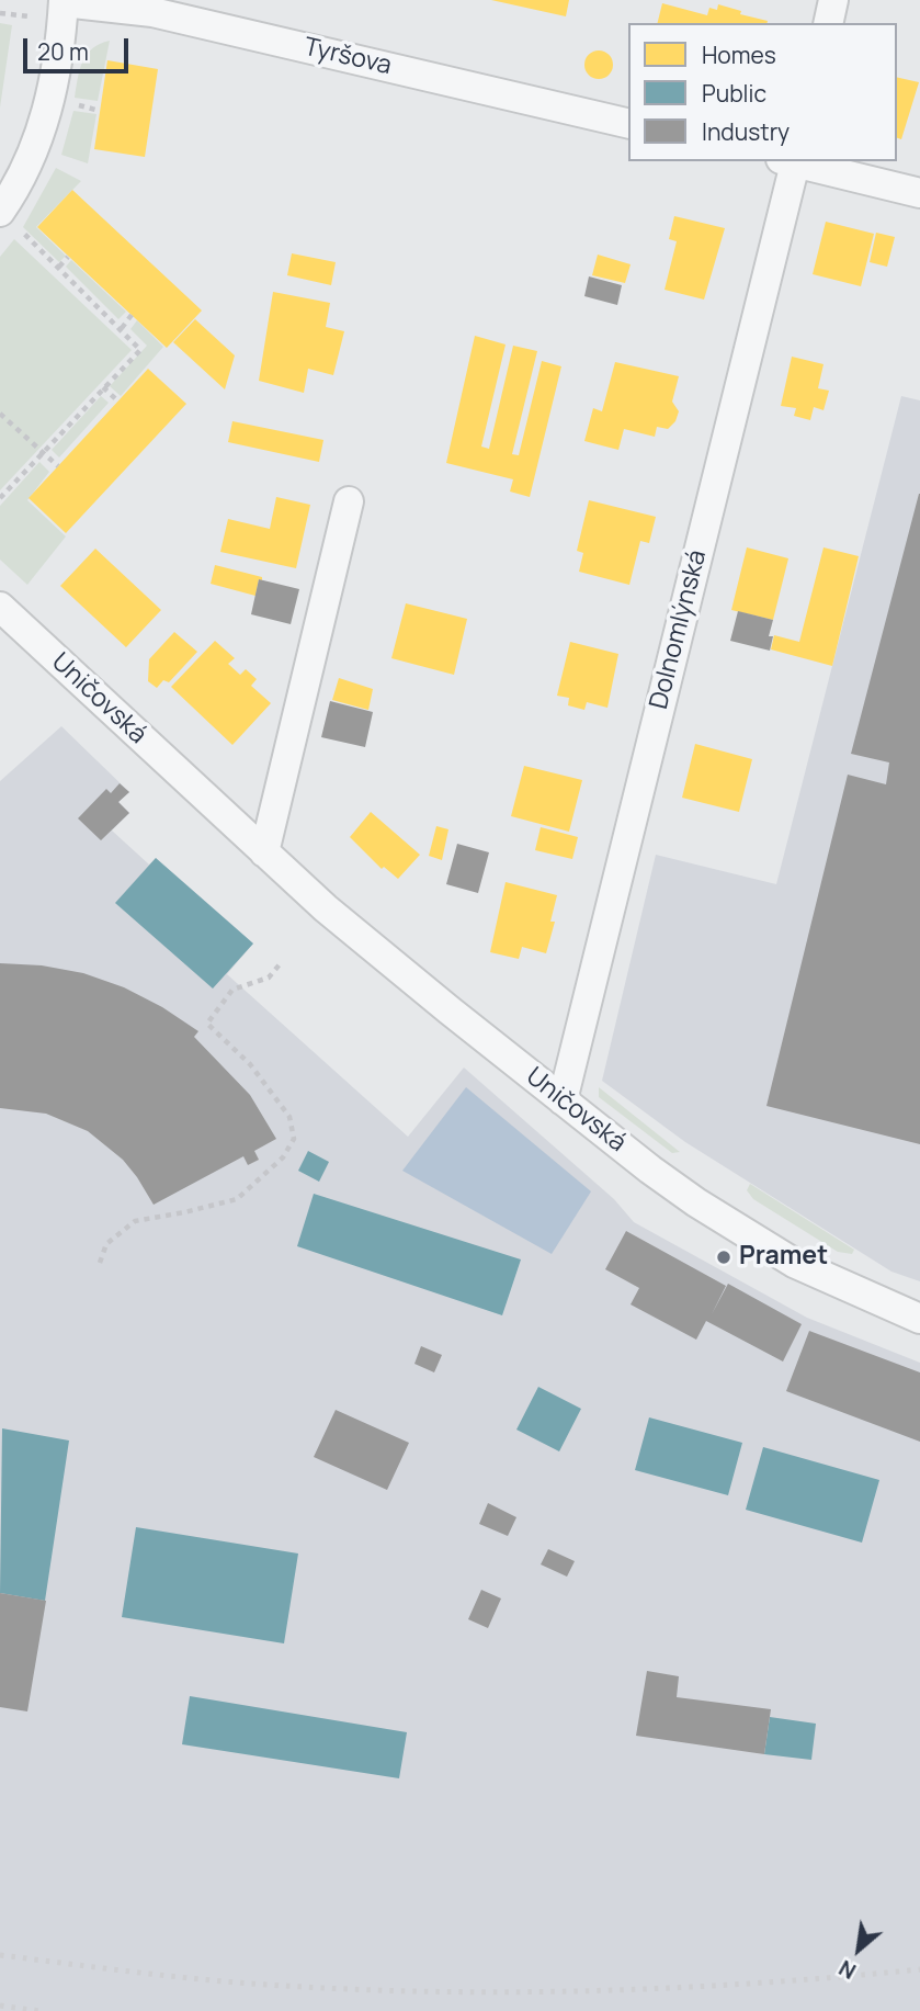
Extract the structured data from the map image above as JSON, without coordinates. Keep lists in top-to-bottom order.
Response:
{
  "streets": {
    "street": ["Tyršova", "Dolnomlýnská", "Uničovská"]
  },
  "crossings": [
    ["Dolnomlýnská", "Uničovská"]
  ],
  "places": ["Pramet"],
  "legend": ["Homes", "Public", "Industry"],
  "scale_bar": "20 m",
  "north": "bottom left"
}
